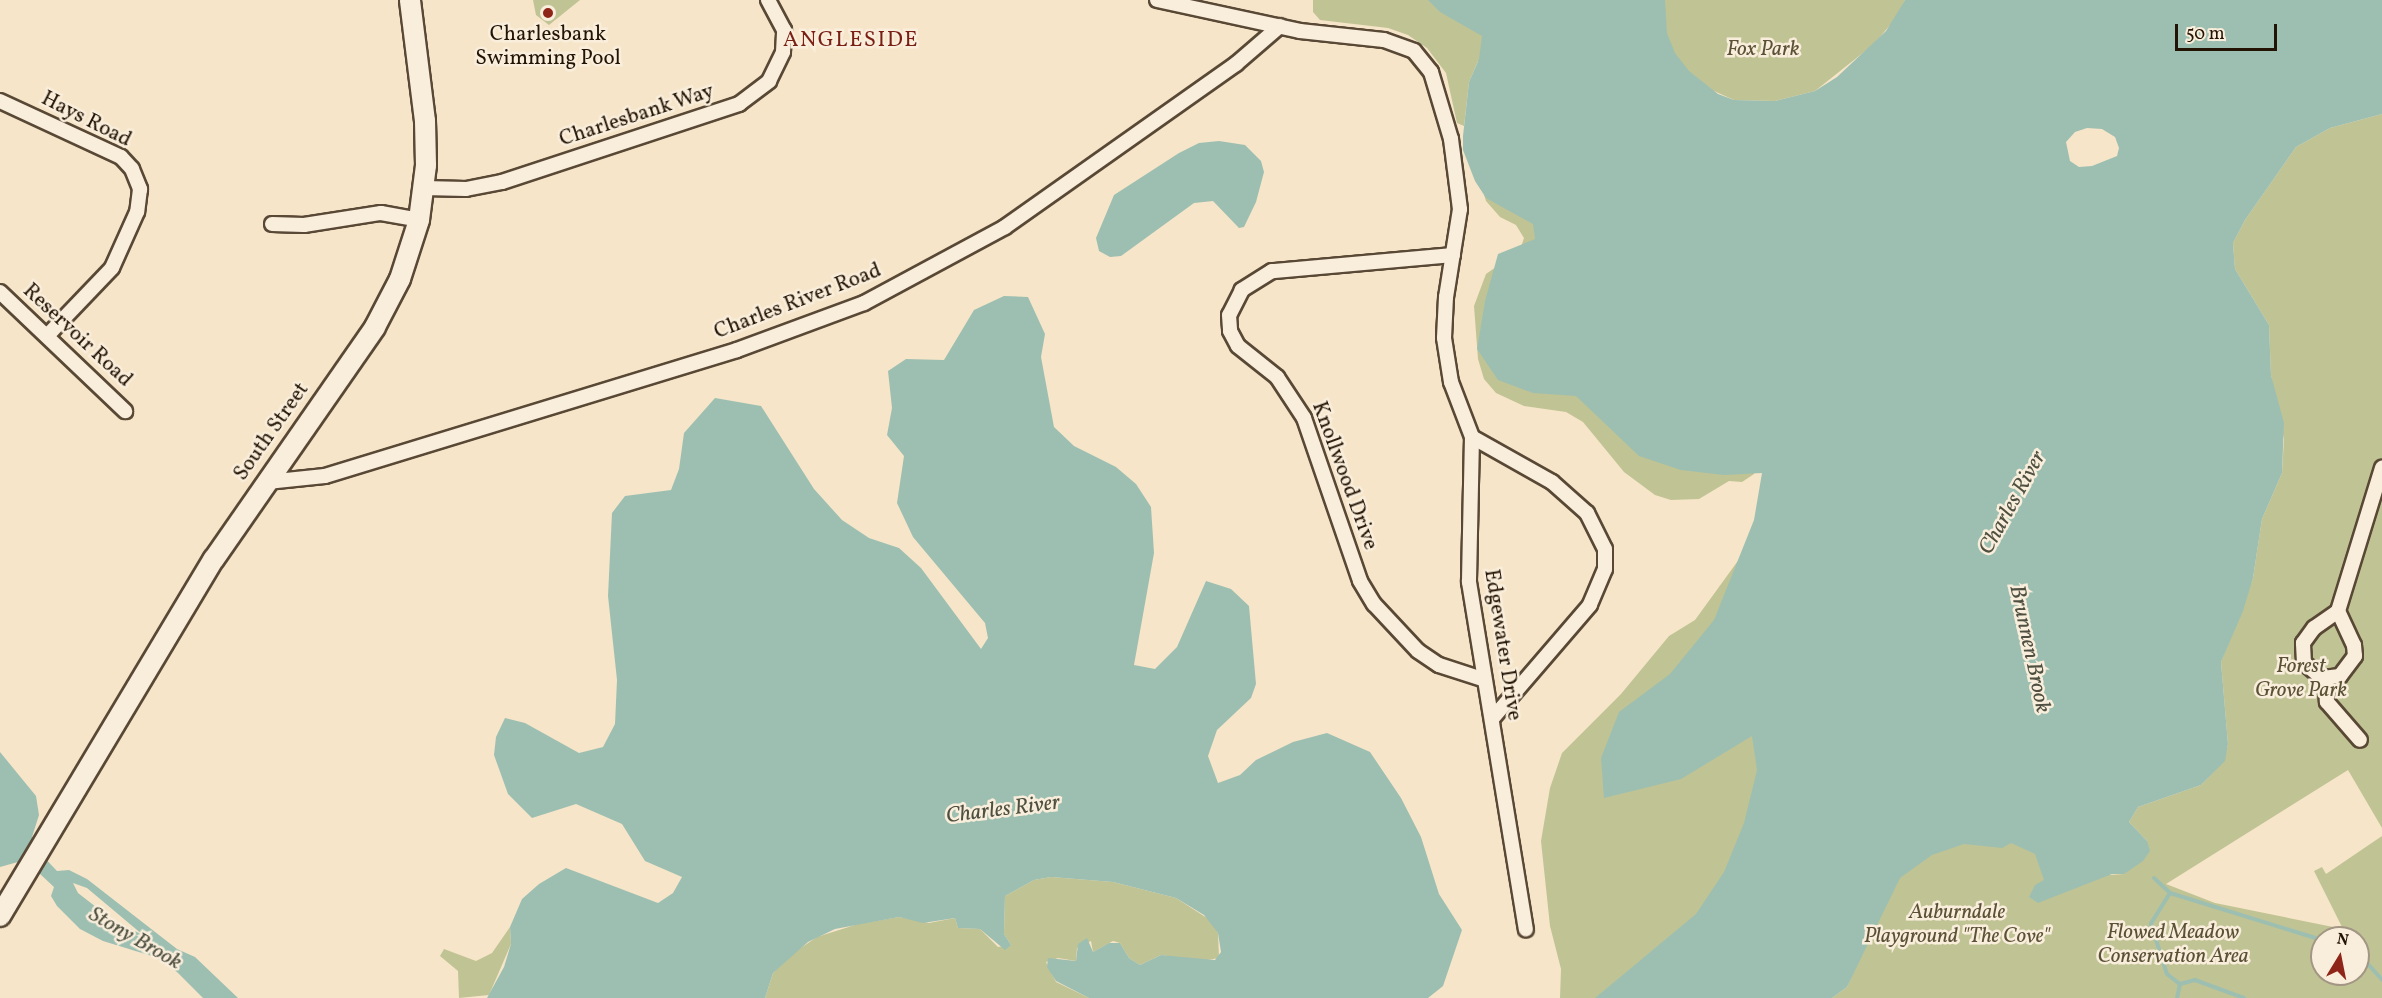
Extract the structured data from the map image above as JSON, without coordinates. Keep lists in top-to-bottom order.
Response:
{
  "streets": {
    "main road": ["South Street"],
    "street": [
      "Charlesbank Way",
      "Hays Road",
      "Charles River Road",
      "Reservoir Road",
      "Knollwood Drive",
      "Edgewater Drive"
    ]
  },
  "crossings": [
    ["Charlesbank Way", "South Street"],
    ["Hays Road", "Reservoir Road"],
    ["Charles River Road", "South Street"],
    ["Charles River Road", "Edgewater Drive"],
    ["Knollwood Drive", "Edgewater Drive"]
  ],
  "districts": ["ANGLESIDE"],
  "water": ["Charles River", "Brunnen Brook", "Stony Brook"],
  "parks": [
    "Fox Park",
    "Forest Grove Park",
    "Auburndale Playground \"The Cove\"",
    "Flowed Meadow Conservation Area"
  ],
  "places": ["Charlesbank Swimming Pool"],
  "scale_bar": "50 m",
  "north": "top"
}
